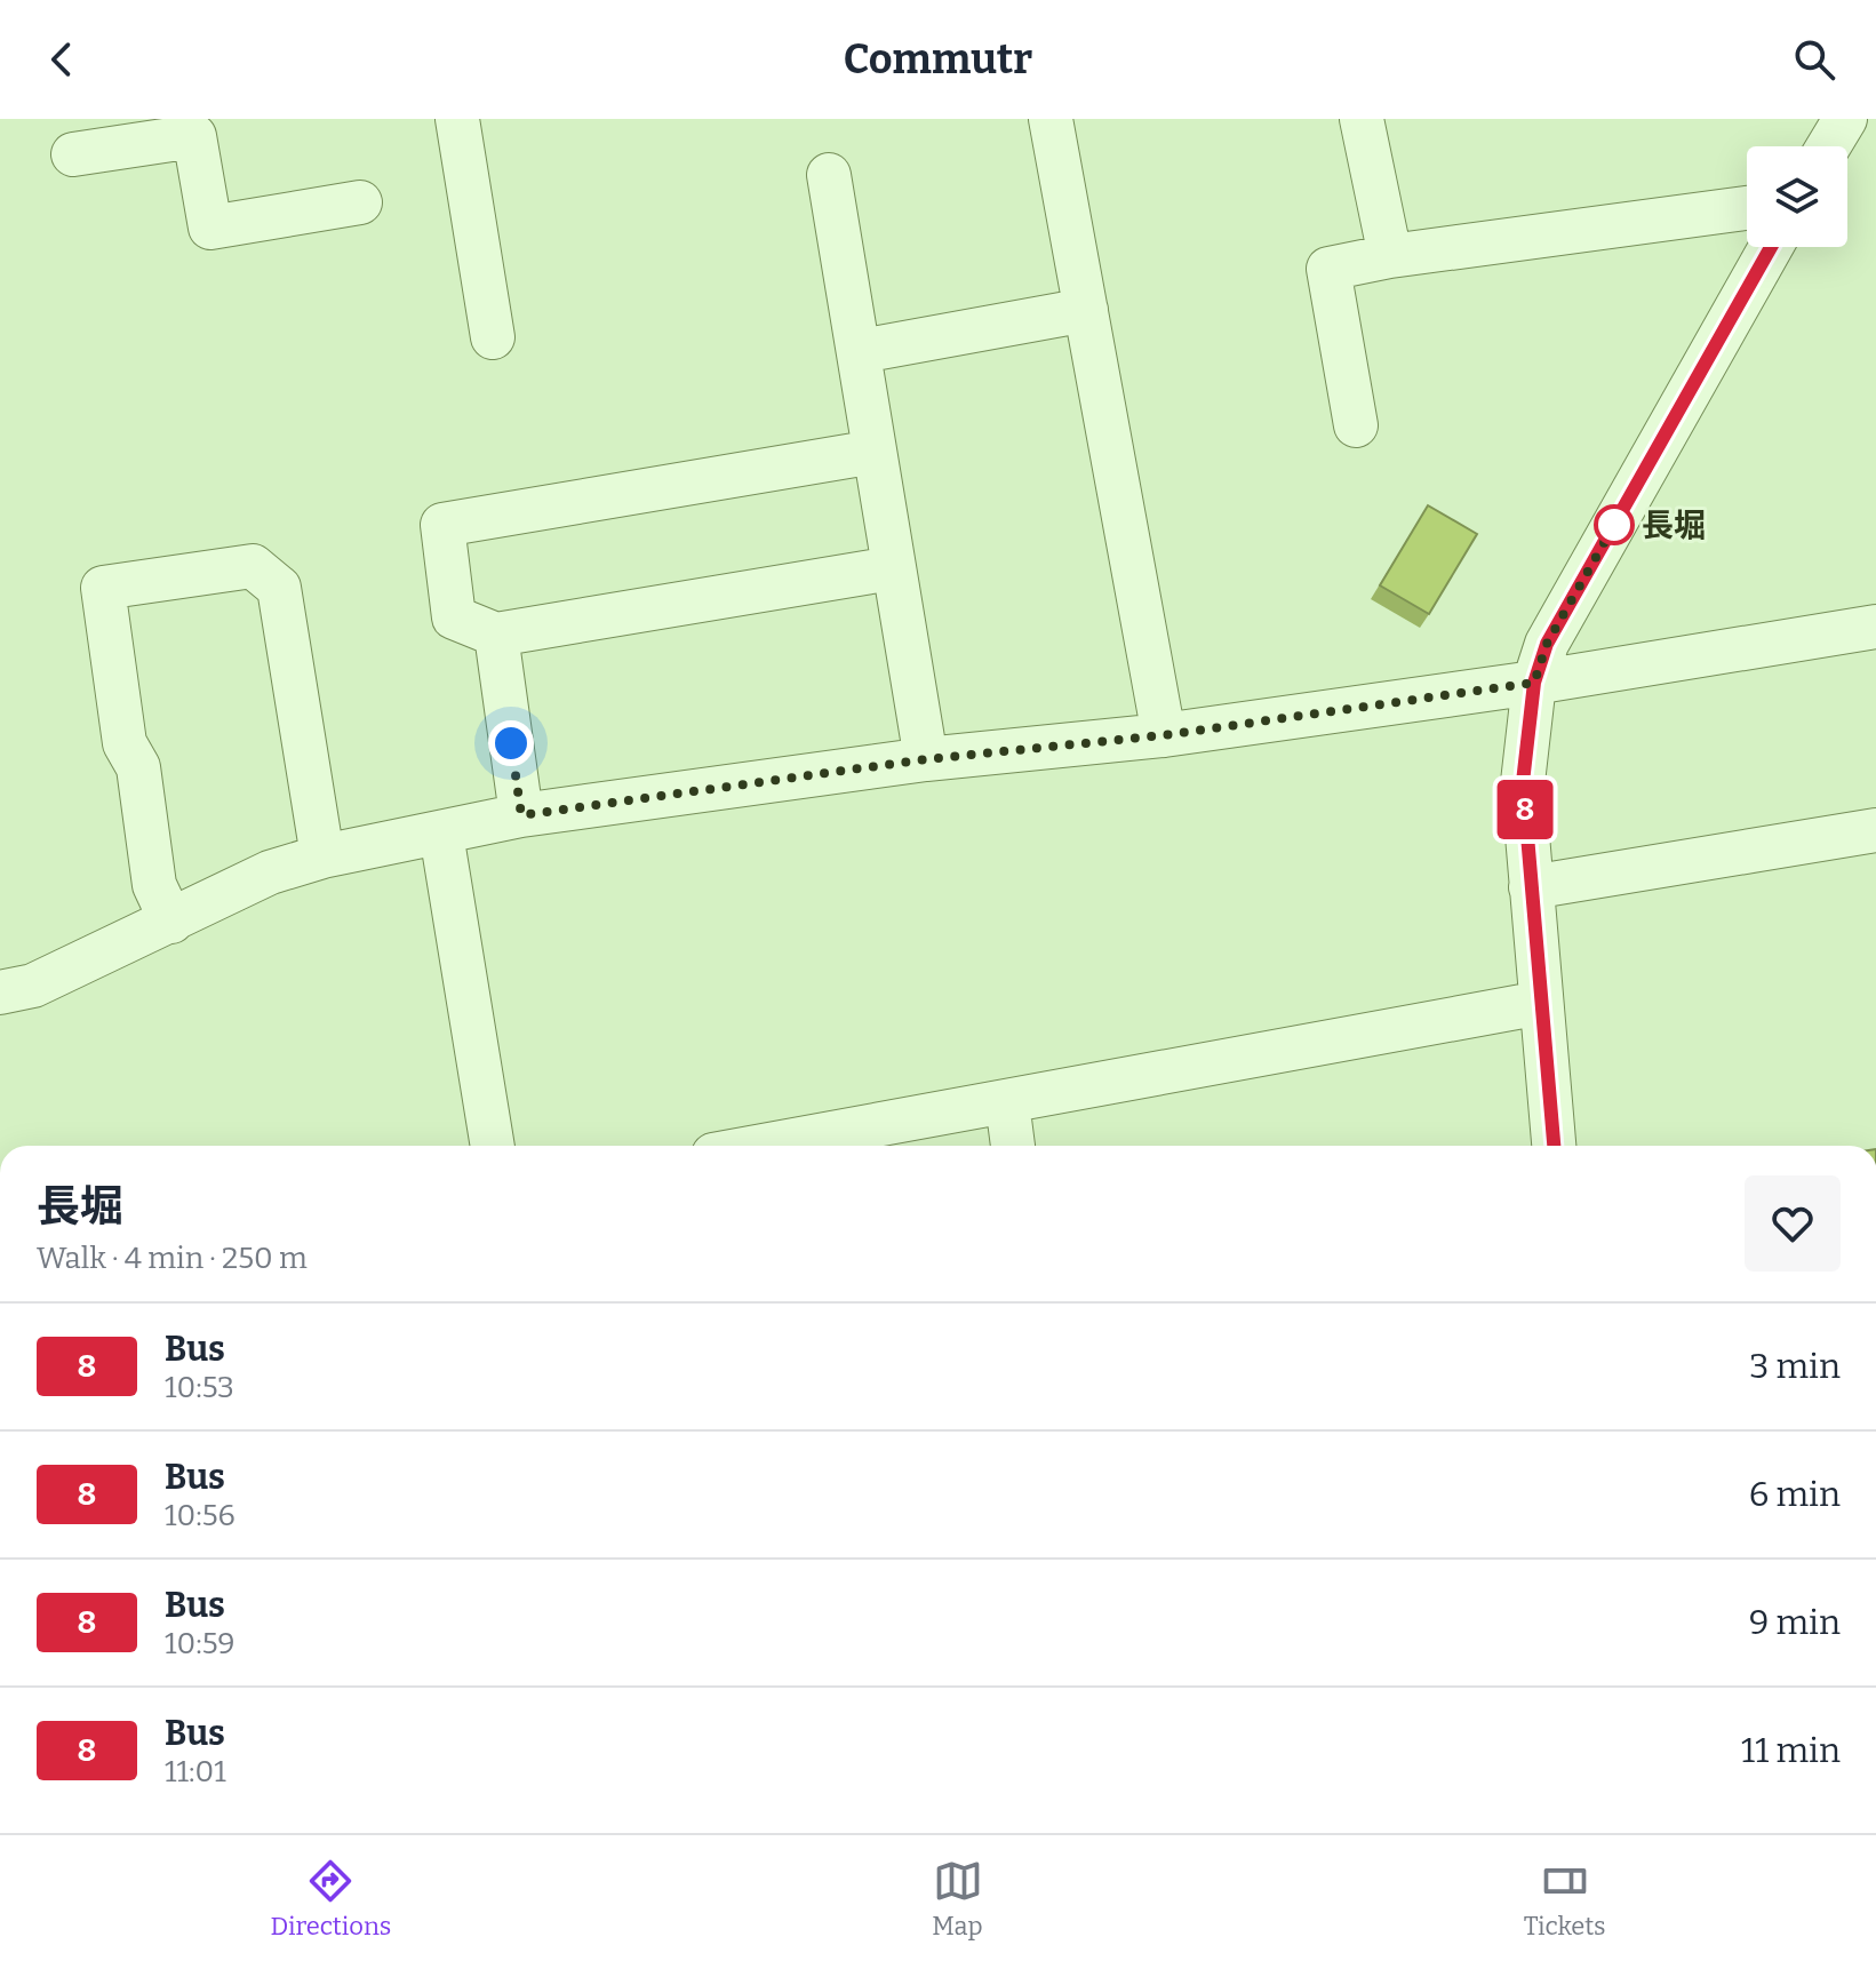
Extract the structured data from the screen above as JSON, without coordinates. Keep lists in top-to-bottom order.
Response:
{
  "places": ["長堀"],
  "lines": ["bus line 8"],
  "page": {
    "header": "Commutr",
    "on_map": "8",
    "heading": ["長堀", "Walk · 4 min · 250 m"],
    "list": [
      {
        "mark": "8",
        "name": "Bus",
        "note": "10:53",
        "value": "3 min"
      },
      {
        "mark": "8",
        "name": "Bus",
        "note": "10:56",
        "value": "6 min"
      },
      {
        "mark": "8",
        "name": "Bus",
        "note": "10:59",
        "value": "9 min"
      },
      {
        "mark": "8",
        "name": "Bus",
        "note": "11:01",
        "value": "11 min"
      }
    ],
    "tabs": ["Directions", "Map", "Tickets"]
  }
}
